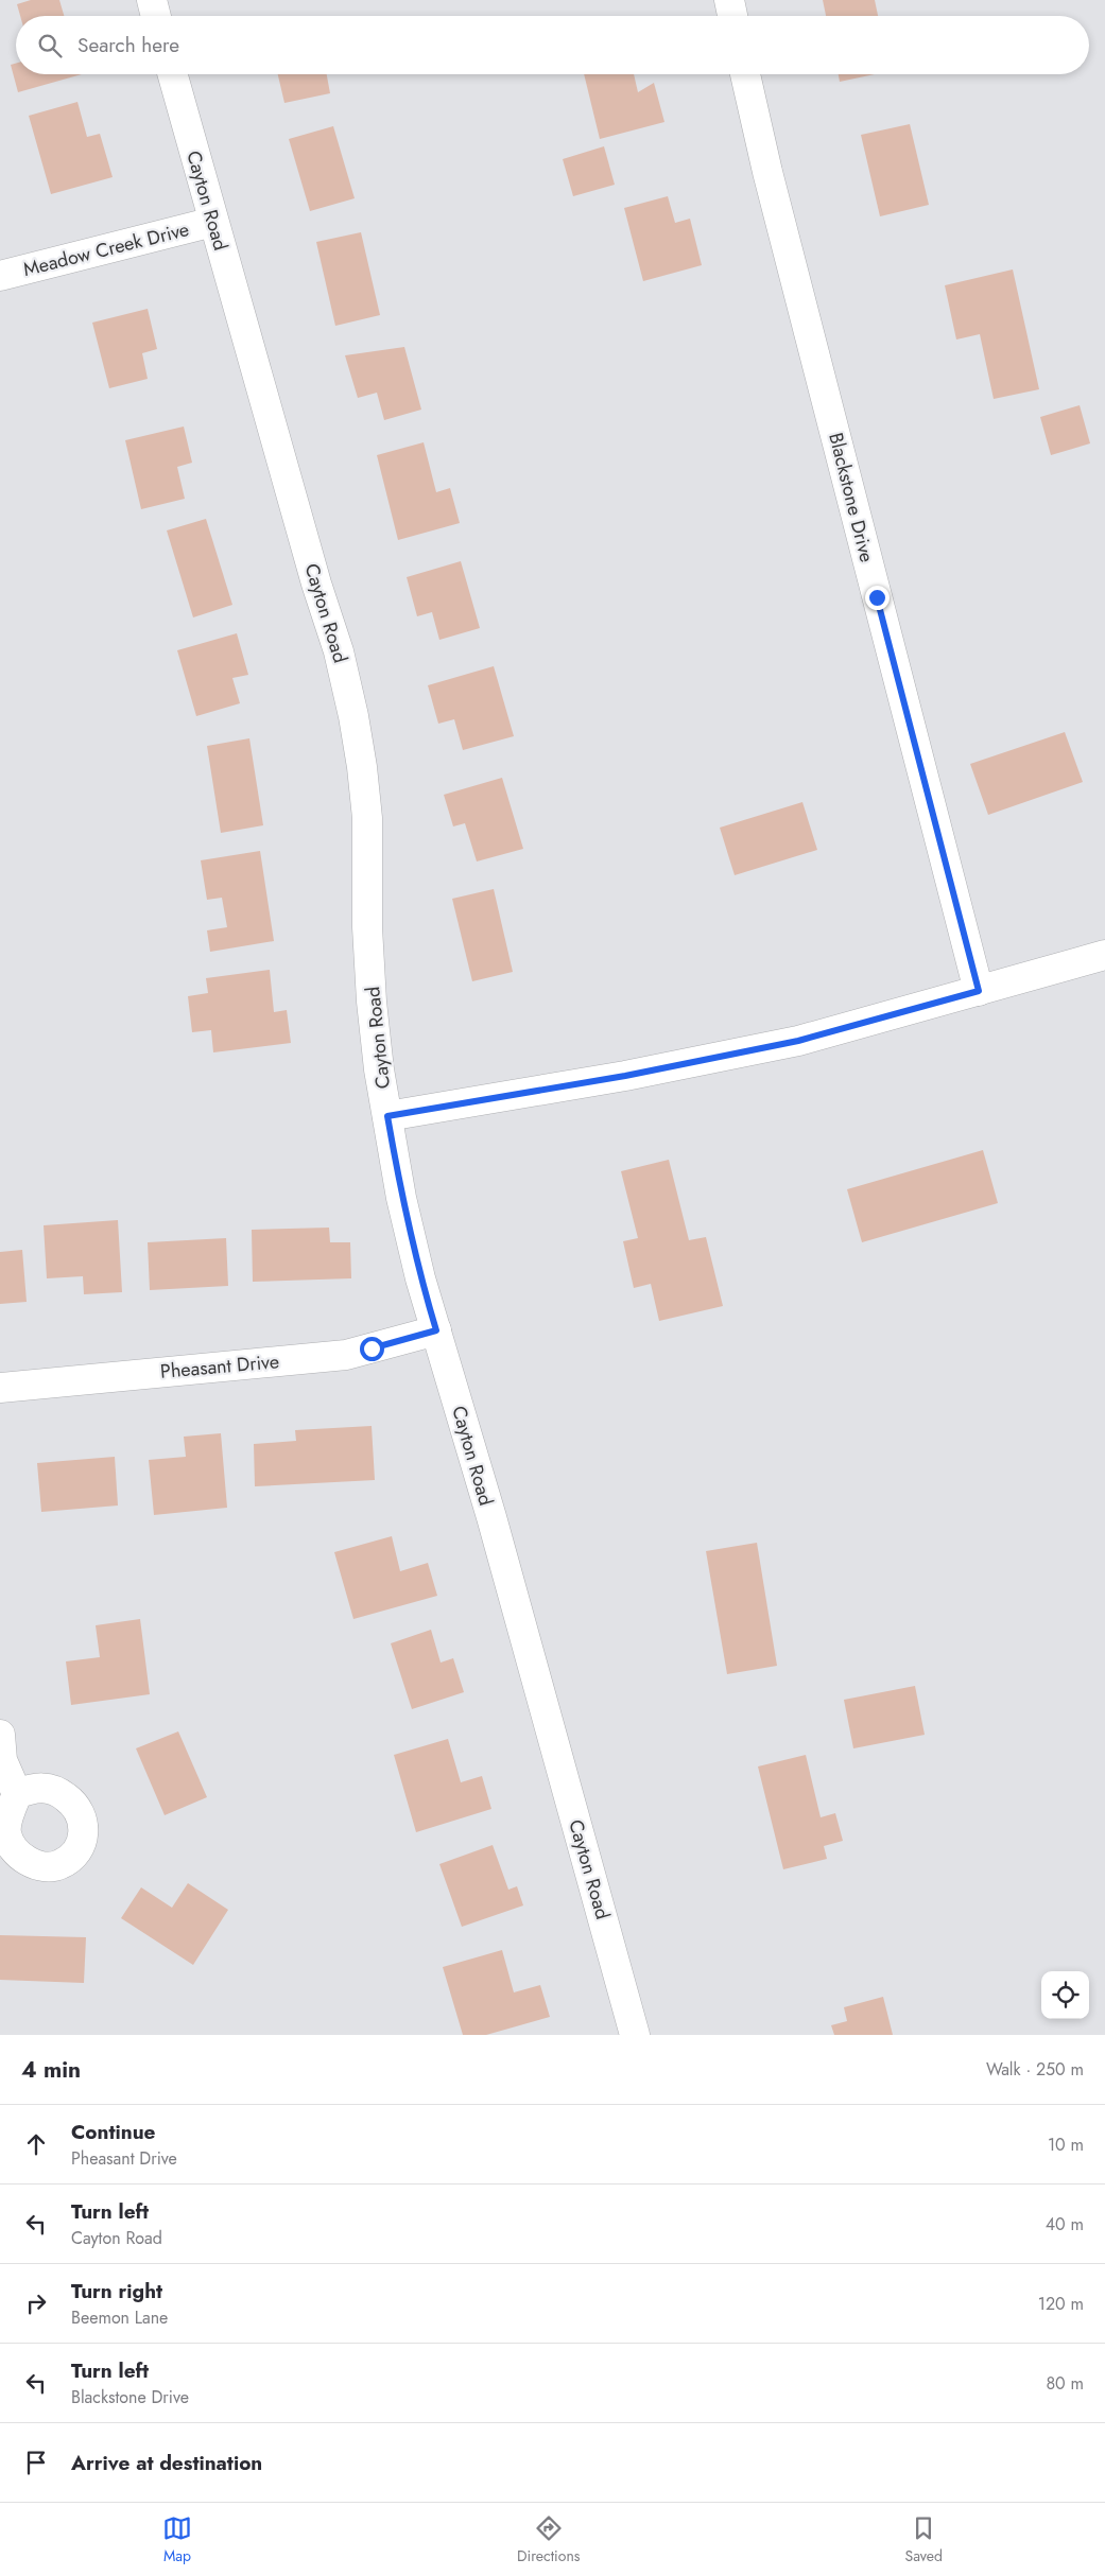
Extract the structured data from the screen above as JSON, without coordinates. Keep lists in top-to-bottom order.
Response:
{
  "streets": {
    "street": [
      "Cayton Road",
      "Meadow Creek Drive",
      "Blackstone Drive",
      "Pheasant Drive"
    ]
  },
  "crossings": [
    ["Cayton Road", "Meadow Creek Drive"],
    ["Cayton Road", "Pheasant Drive"]
  ],
  "page": {
    "search": "Search here",
    "heading": ["4 min", "Walk · 250 m"],
    "list": [
      ["Continue", "Pheasant Drive", "10 m"],
      ["Turn left", "Cayton Road", "40 m"],
      ["Turn right", "Beemon Lane", "120 m"],
      ["Turn left", "Blackstone Drive", "80 m"],
      "Arrive at destination"
    ],
    "nav": ["Map", "Directions", "Saved"]
  }
}
